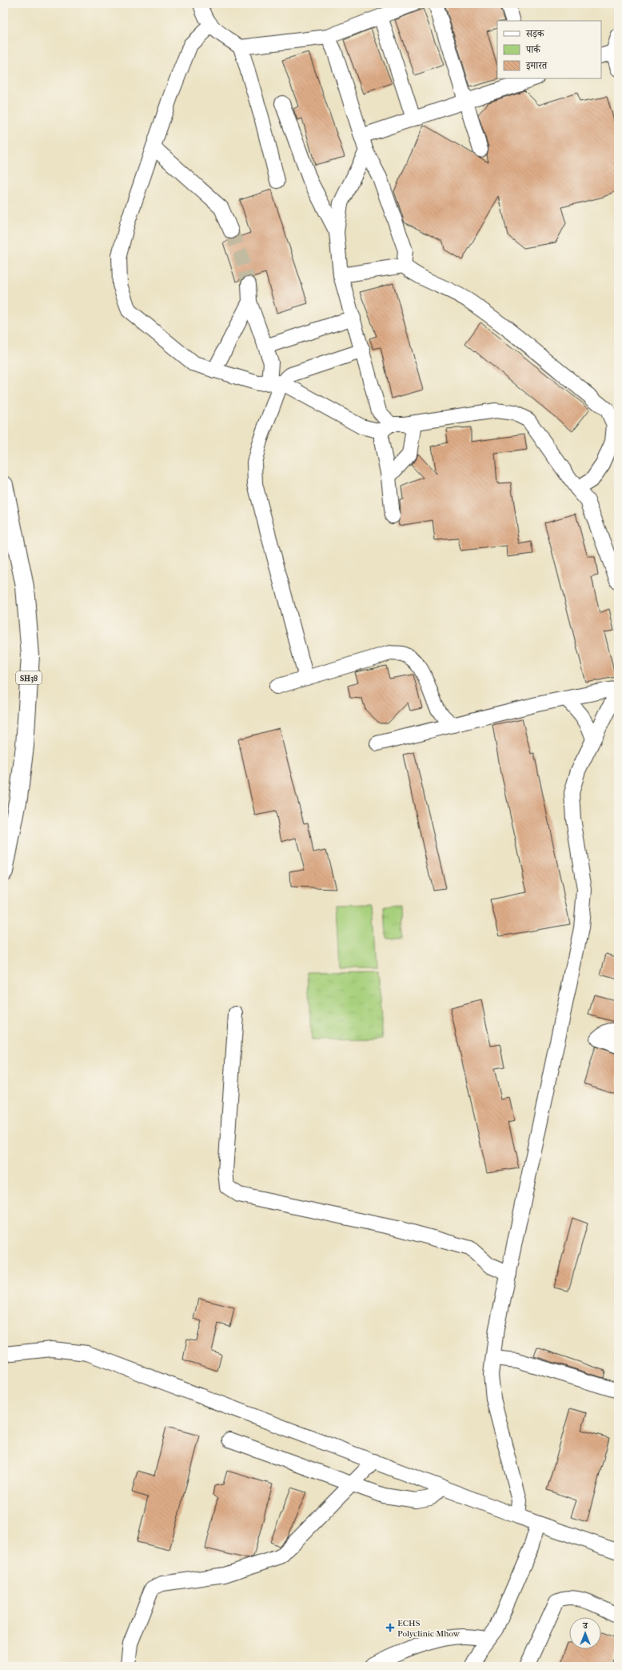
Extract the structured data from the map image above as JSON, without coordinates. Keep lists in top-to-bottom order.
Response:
{
  "streets": {
    "main road": ["SH38"]
  },
  "places": {
    "health": ["ECHS Polyclinic Mhow"]
  },
  "legend": ["सड़क", "पार्क", "इमारत"],
  "north": "top"
}
